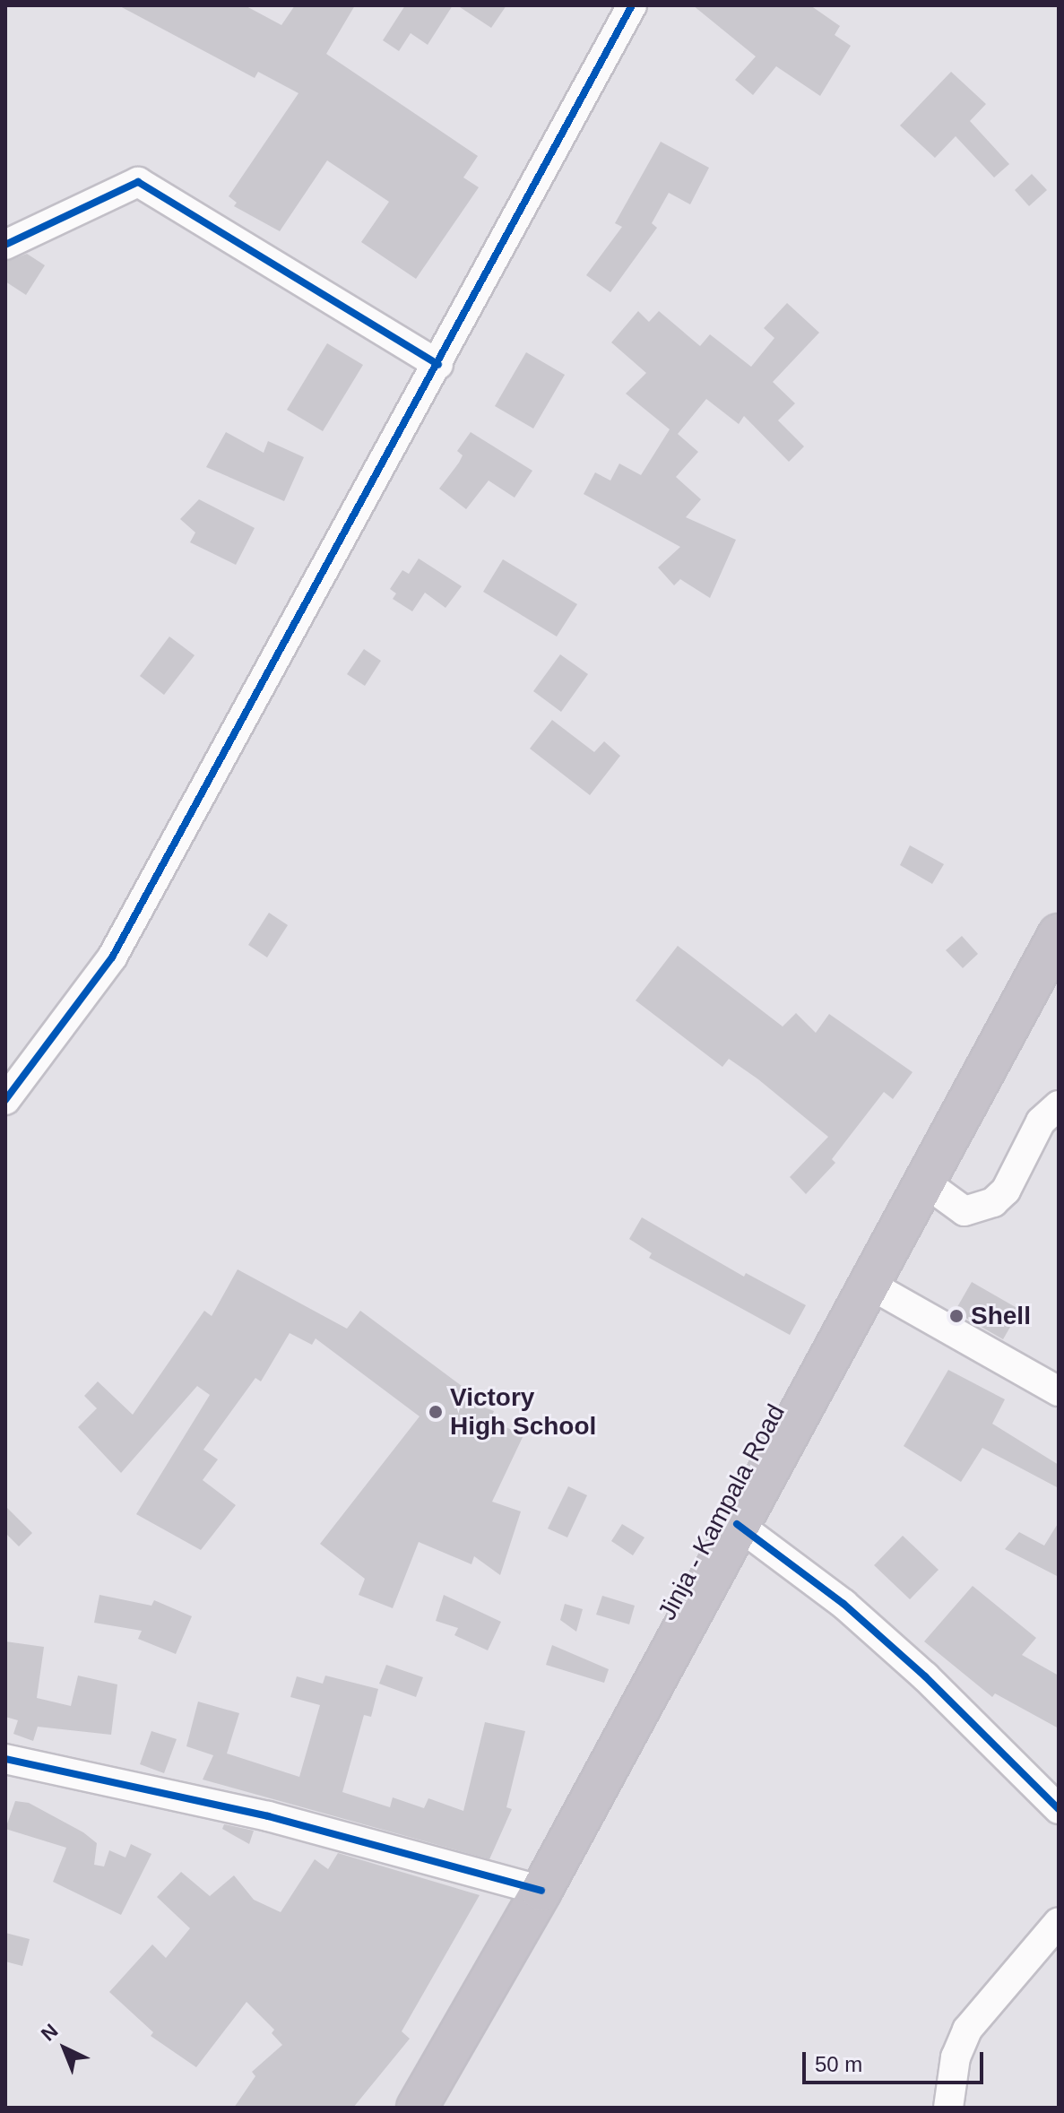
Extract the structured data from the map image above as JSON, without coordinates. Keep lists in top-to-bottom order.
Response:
{
  "streets": {
    "highway": ["Jinja - Kampala Road"]
  },
  "places": ["Shell", "Victory High School"],
  "scale_bar": "50 m",
  "north": "top left"
}
